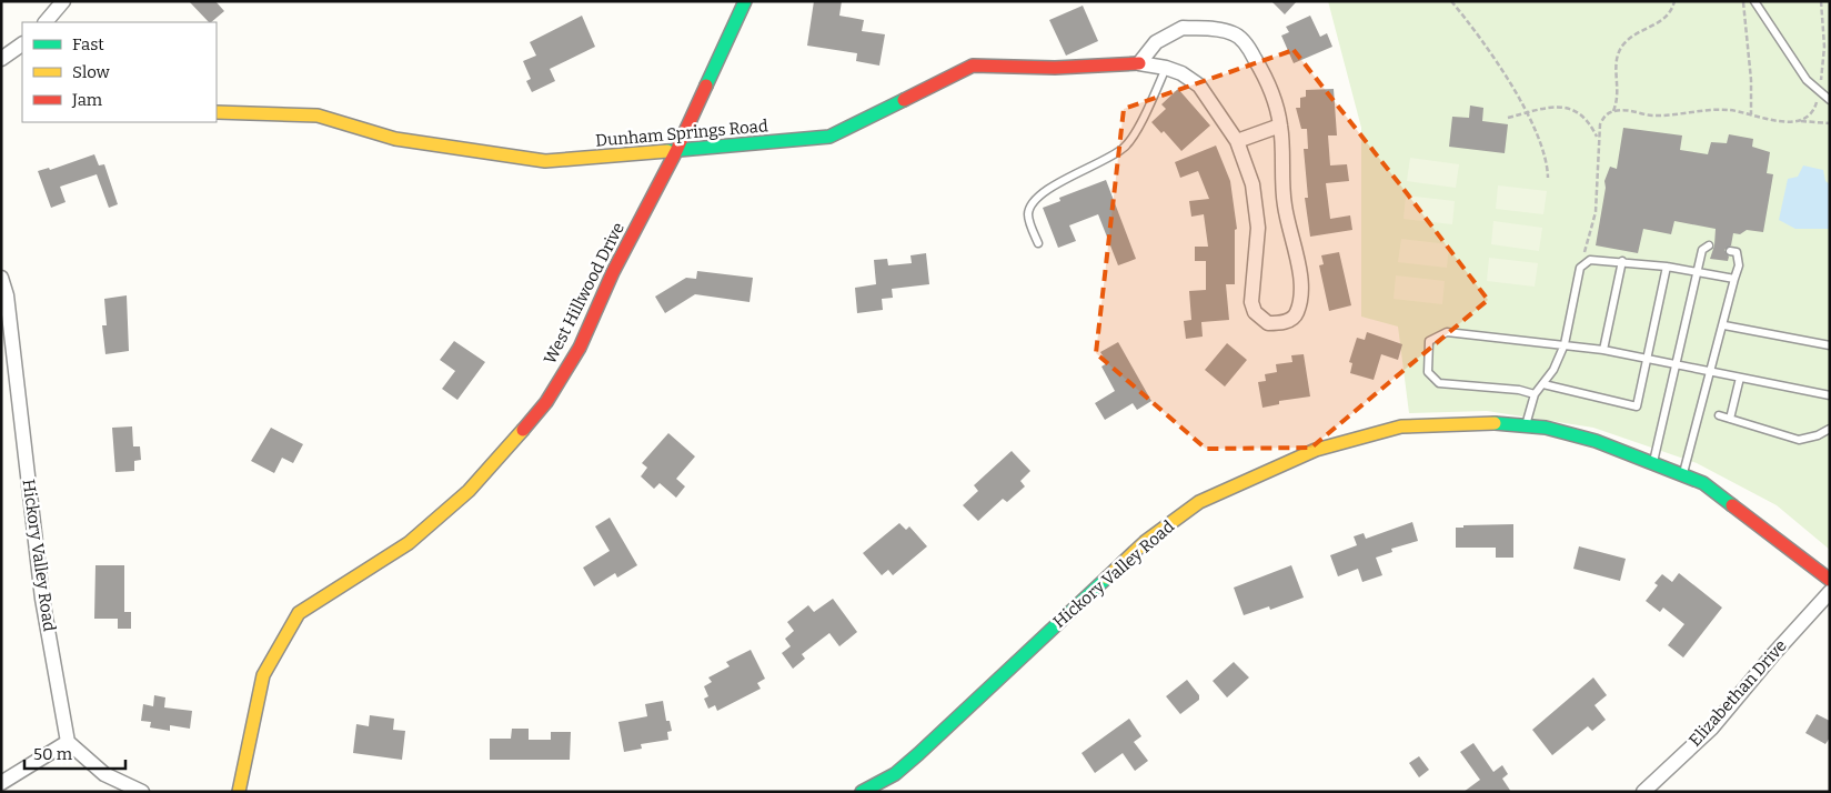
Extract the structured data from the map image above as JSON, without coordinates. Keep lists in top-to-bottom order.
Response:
{
  "streets": {
    "street": [
      "Dunham Springs Road",
      "West Hillwood Drive",
      "Hickory Valley Road",
      "Elizabethan Drive"
    ]
  },
  "crossings": [
    ["Dunham Springs Road", "West Hillwood Drive"]
  ],
  "legend": ["Fast", "Slow", "Jam"],
  "scale_bar": "50 m"
}
